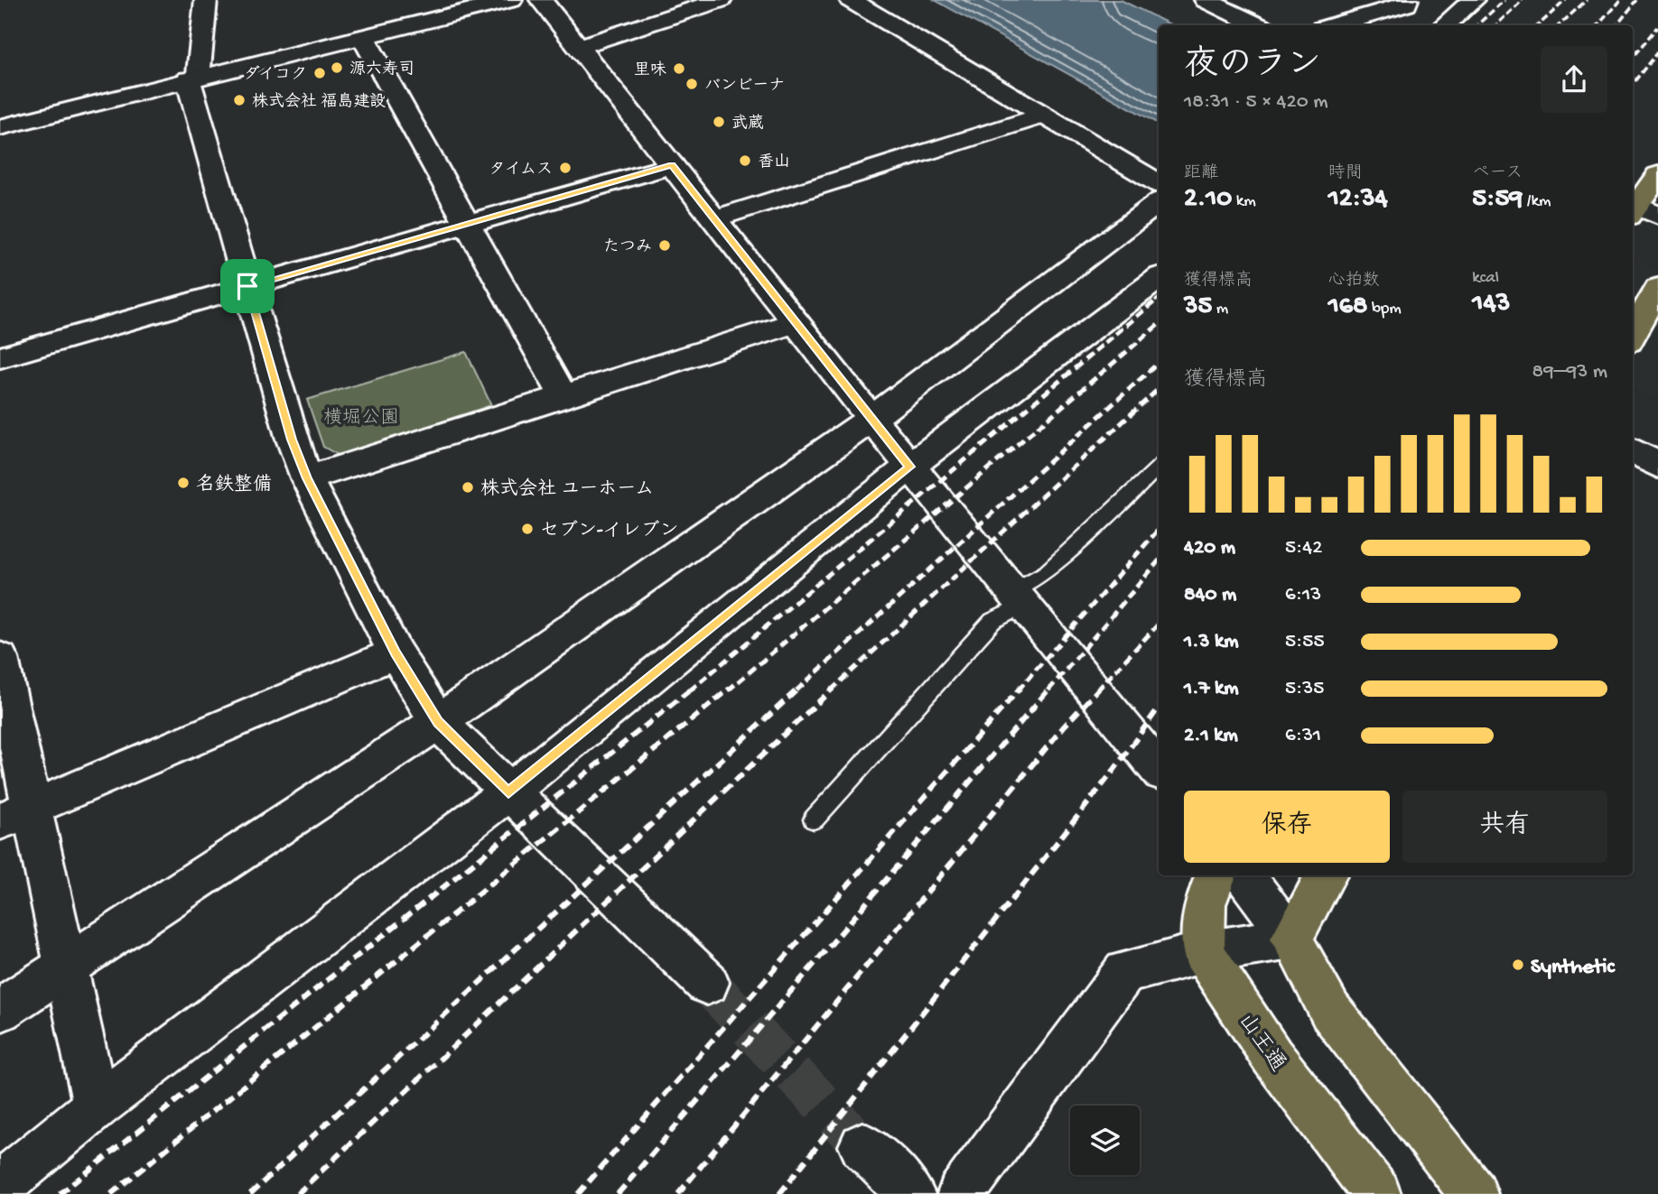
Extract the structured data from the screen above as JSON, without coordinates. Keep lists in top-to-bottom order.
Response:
{
  "streets": {
    "main road": ["山王通"]
  },
  "parks": ["横堀公園"],
  "places": [
    "源六寿司",
    "里味",
    "ダイコク",
    "バンビーナ",
    "株式会社 福島建設",
    "武蔵",
    "香山",
    "タイムス",
    "たつみ",
    "名鉄整備",
    "株式会社 ユーホーム",
    "セブン-イレブン",
    "Synthetic"
  ],
  "page": {
    "heading": ["夜のラン", "18:31 · 5 × 420 m"],
    "stats": [
      ["距離", "2.10 km"],
      ["時間", "12:34"],
      ["ペース", "5:59 /km"],
      ["獲得標高", "35 m"],
      ["心拍数", "168 bpm"],
      ["kcal", "143"]
    ],
    "chart": ["獲得標高", "89–93 m"],
    "list": [
      {
        "name": "420 m",
        "note": "5:42"
      },
      {
        "name": "840 m",
        "note": "6:13"
      },
      {
        "name": "1.3 km",
        "note": "5:55"
      },
      {
        "name": "1.7 km",
        "note": "5:35"
      },
      {
        "name": "2.1 km",
        "note": "6:31"
      }
    ],
    "buttons": ["保存", "共有"]
  }
}
